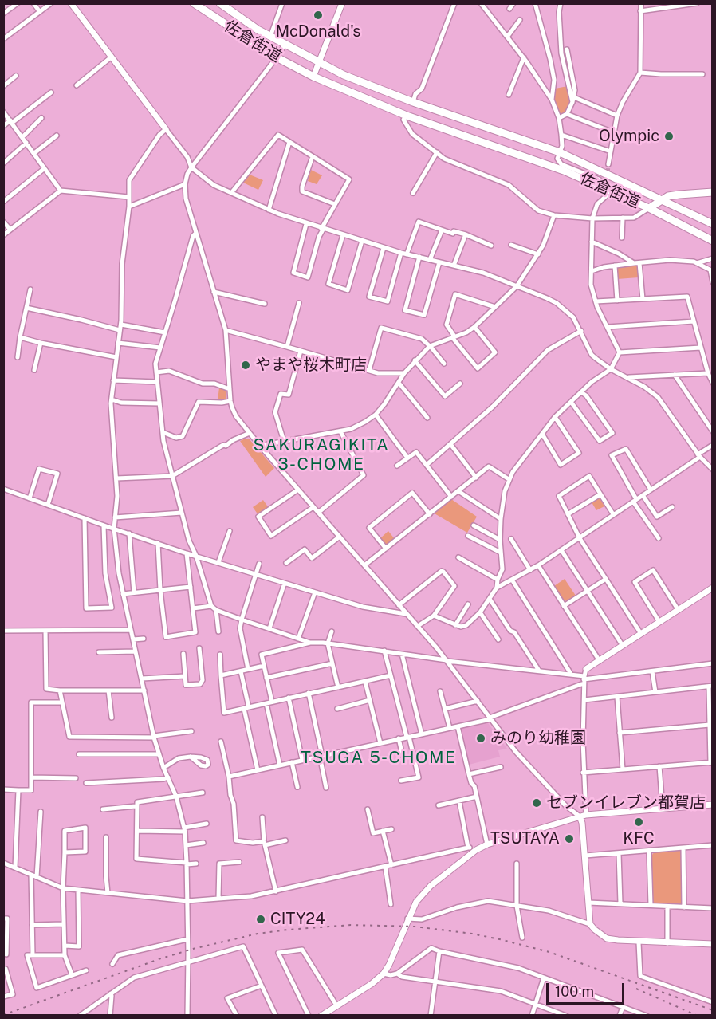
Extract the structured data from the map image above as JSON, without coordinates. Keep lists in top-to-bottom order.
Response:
{
  "streets": {
    "highway": ["佐倉街道"]
  },
  "districts": ["SAKURAGIKITA 3-CHOME", "TSUGA 5-CHOME"],
  "places": [
    "McDonald's",
    "Olympic",
    "やまや桜木町店",
    "みのり幼稚園",
    "セブンイレブン都賀店",
    "KFC",
    "TSUTAYA",
    "CITY24"
  ],
  "scale_bar": "100 m"
}
